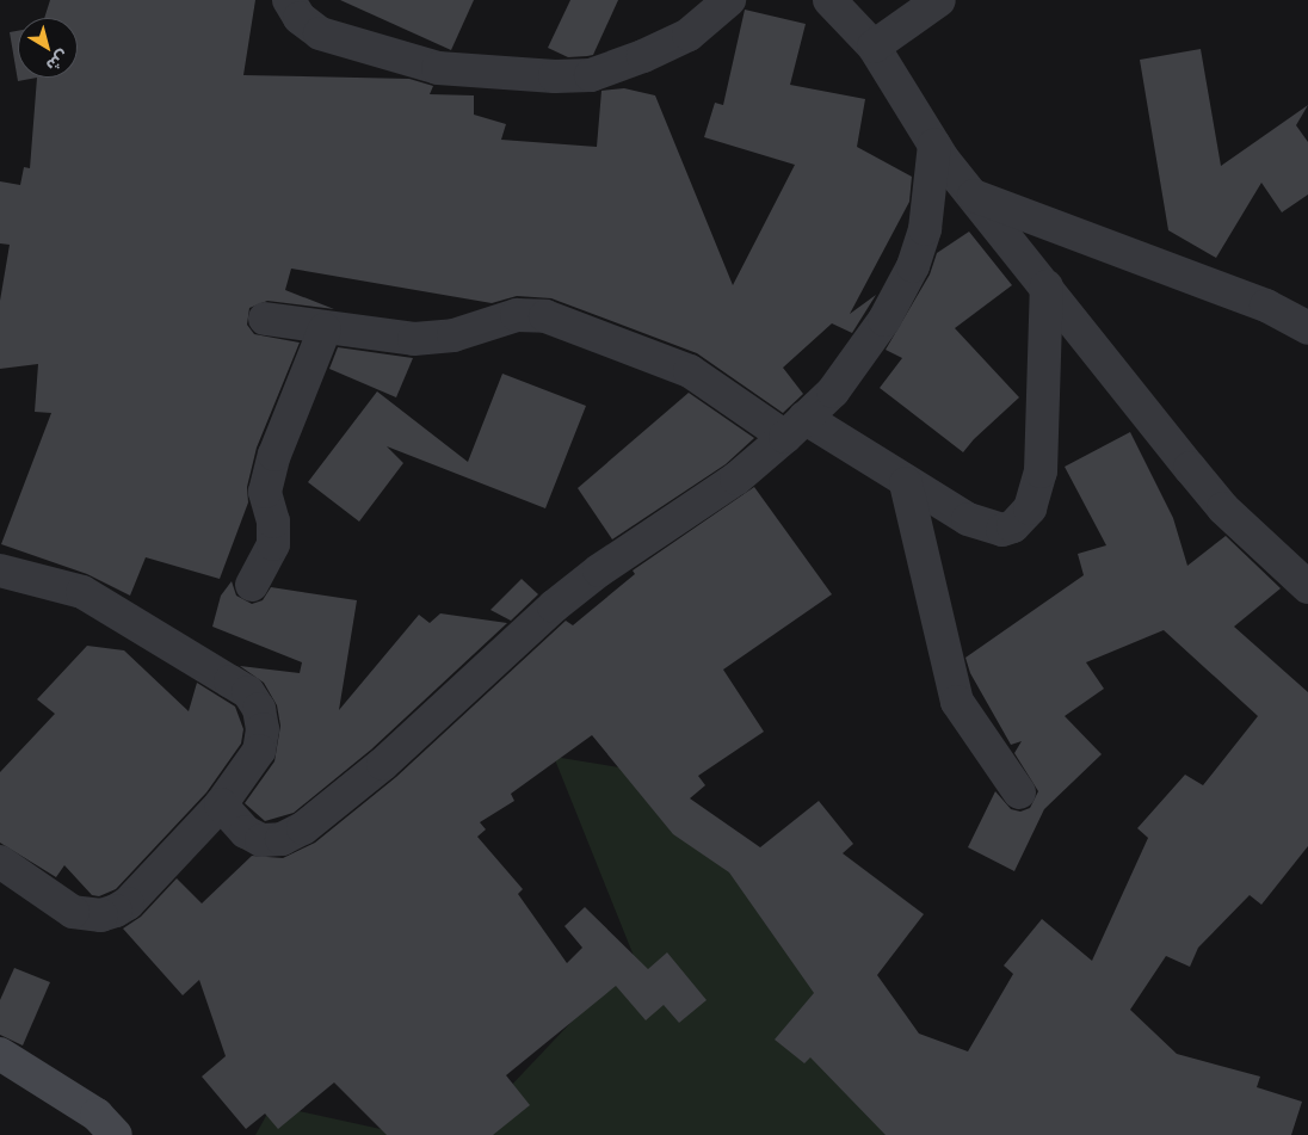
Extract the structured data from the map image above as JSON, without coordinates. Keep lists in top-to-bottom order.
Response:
{
  "north": "bottom right"
}
